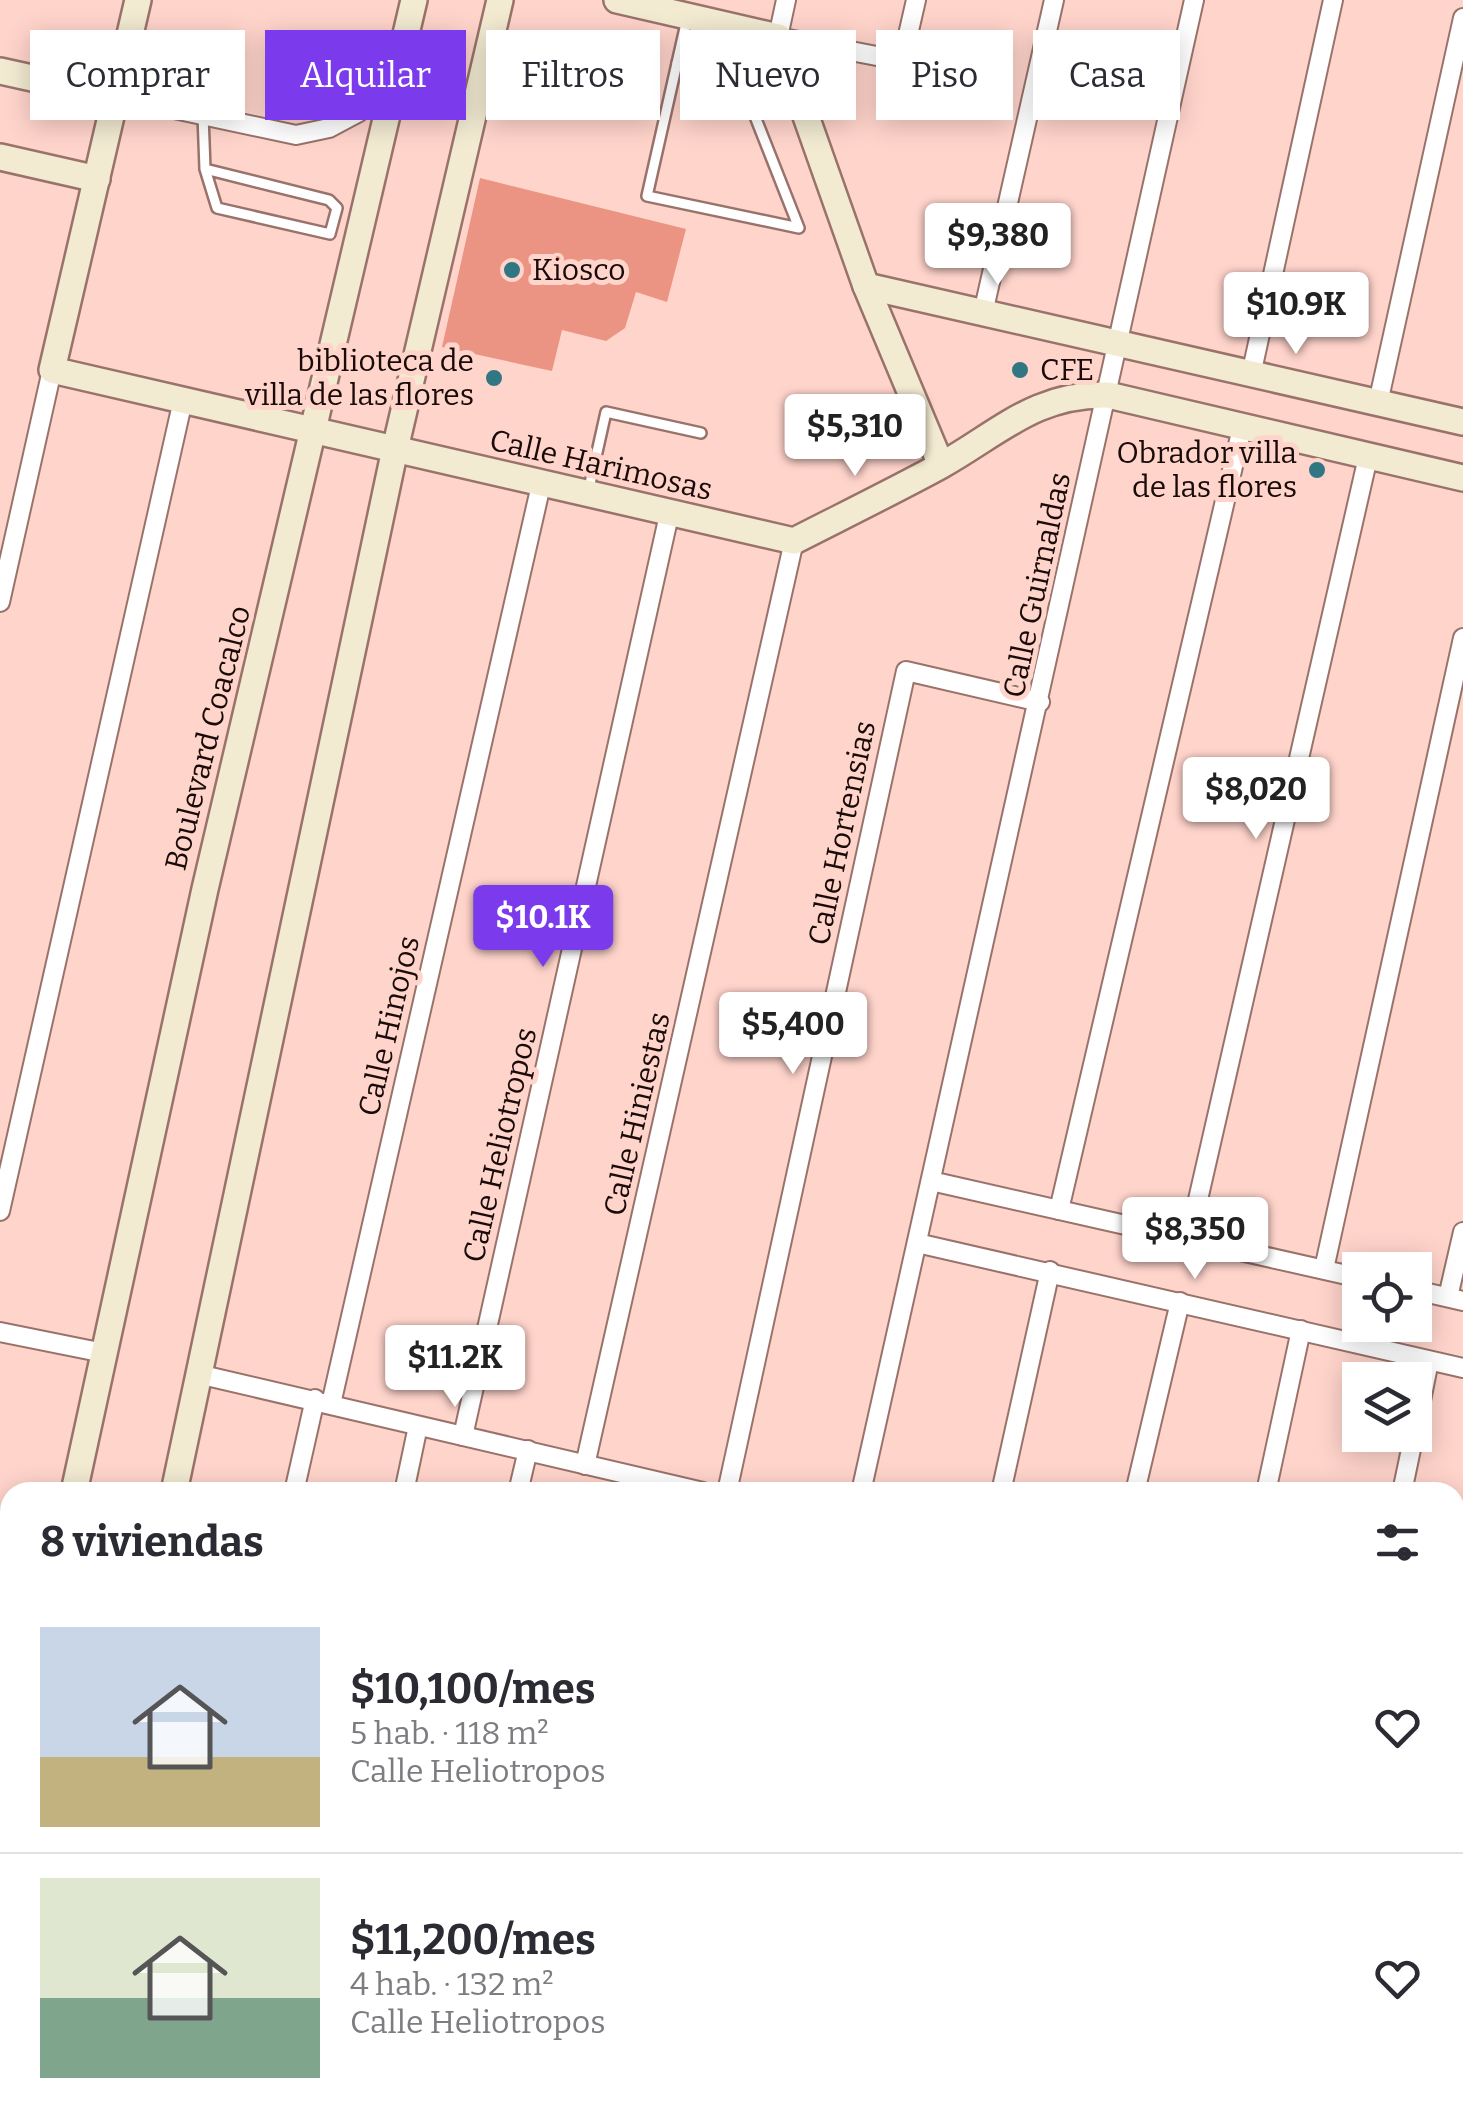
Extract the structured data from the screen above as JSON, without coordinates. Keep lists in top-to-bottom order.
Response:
{
  "streets": {
    "street": [
      "Calle Harimosas",
      "Calle Guirnaldas",
      "Boulevard Coacalco",
      "Calle Hortensias",
      "Calle Hinojos",
      "Calle Hiniestas",
      "Calle Heliotropos"
    ]
  },
  "crossings": [
    ["Calle Harimosas", "Boulevard Coacalco"],
    ["Calle Harimosas", "Calle Hinojos"],
    ["Calle Harimosas", "Calle Hiniestas"],
    ["Calle Harimosas", "Calle Heliotropos"],
    ["Calle Guirnaldas", "Calle Hortensias"]
  ],
  "places": [
    "Kiosco",
    "CFE",
    "biblioteca de villa de las flores",
    "Obrador villa de las flores"
  ],
  "page": {
    "chip": [
      "Comprar",
      "Alquilar",
      "Filtros",
      "Nuevo",
      "Piso",
      "Casa"
    ],
    "price": [
      "$9,380",
      "$10.9K",
      "$5,310",
      "$8,020",
      "$10.1K",
      "$5,400",
      "$8,350",
      "$11.2K"
    ],
    "heading": "8 viviendas",
    "list": [
      {
        "name": "$10,100/mes",
        "note": "5 hab. · 118 m² · Calle Heliotropos"
      },
      {
        "name": "$11,200/mes",
        "note": "4 hab. · 132 m² · Calle Heliotropos"
      }
    ]
  }
}
